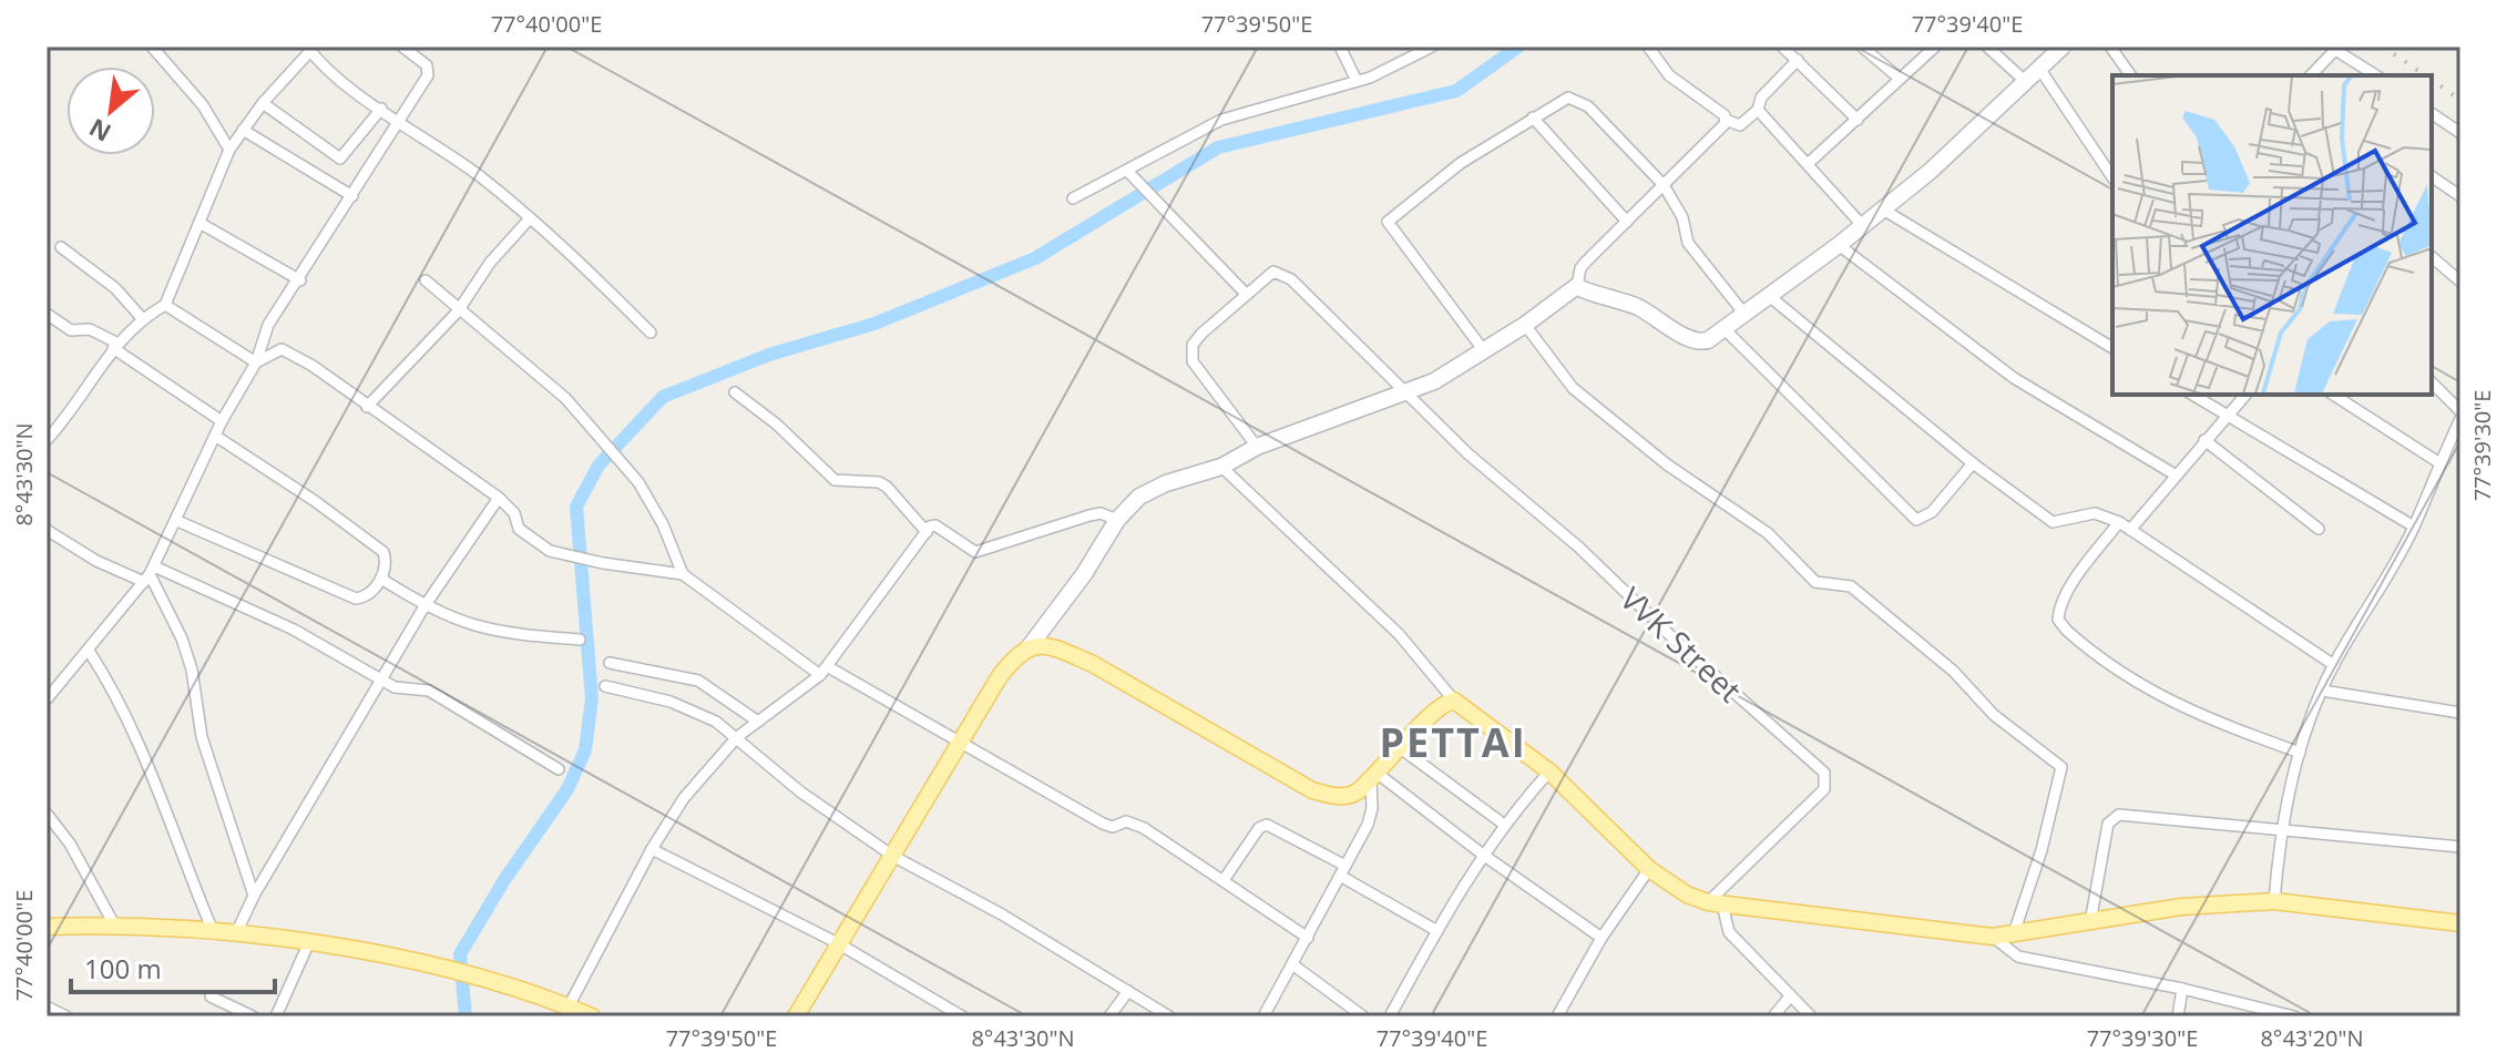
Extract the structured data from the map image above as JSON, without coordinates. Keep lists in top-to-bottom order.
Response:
{
  "streets": {
    "street": ["VVK Street"]
  },
  "districts": ["PETTAI"],
  "scale_bar": "100 m",
  "north": "bottom left",
  "coordinates": [
    "77°40'00\"E",
    "77°39'50\"E",
    "77°39'40\"E",
    "77°39'30\"E",
    "8°43'30\"N",
    "8°43'20\"N"
  ]
}
